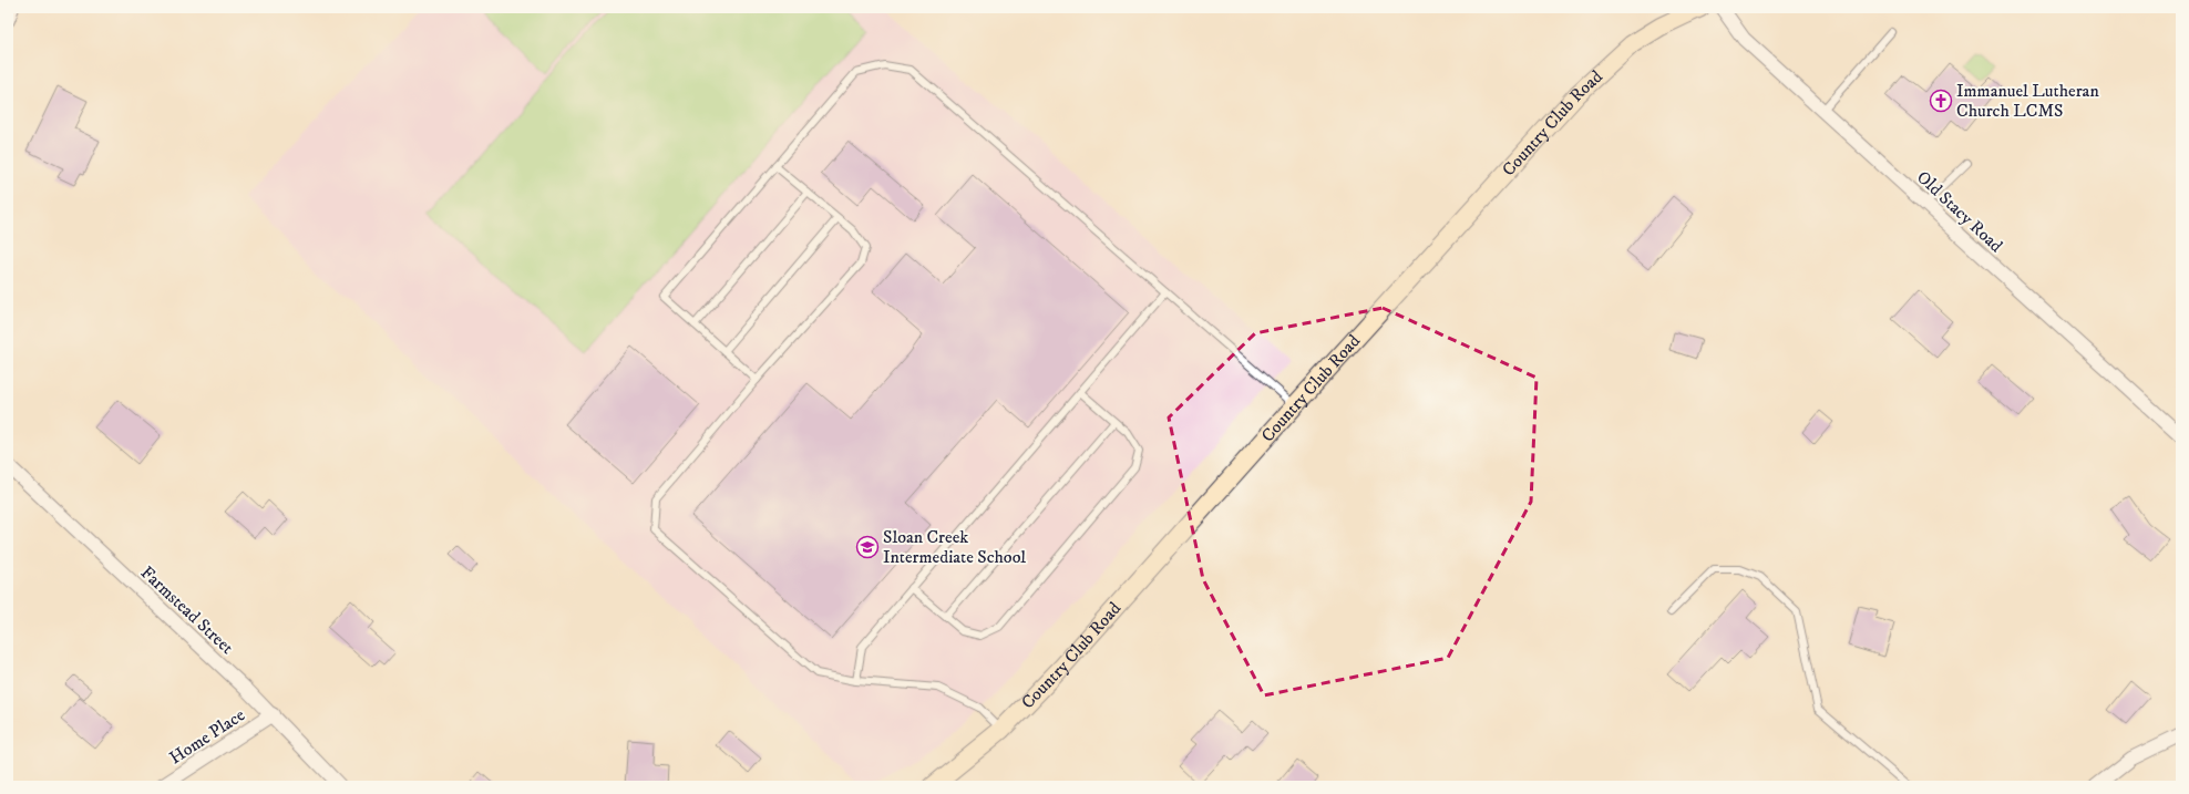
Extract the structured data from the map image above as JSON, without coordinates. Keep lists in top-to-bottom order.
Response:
{
  "streets": {
    "main road": ["Country Club Road"],
    "street": ["Old Stacy Road", "Farmstead Street", "Home Place"]
  },
  "crossings": [
    ["Farmstead Street", "Home Place"]
  ],
  "places": {
    "church": ["Immanuel Lutheran Church LCMS"],
    "school or university": ["Sloan Creek Intermediate School"]
  }
}
